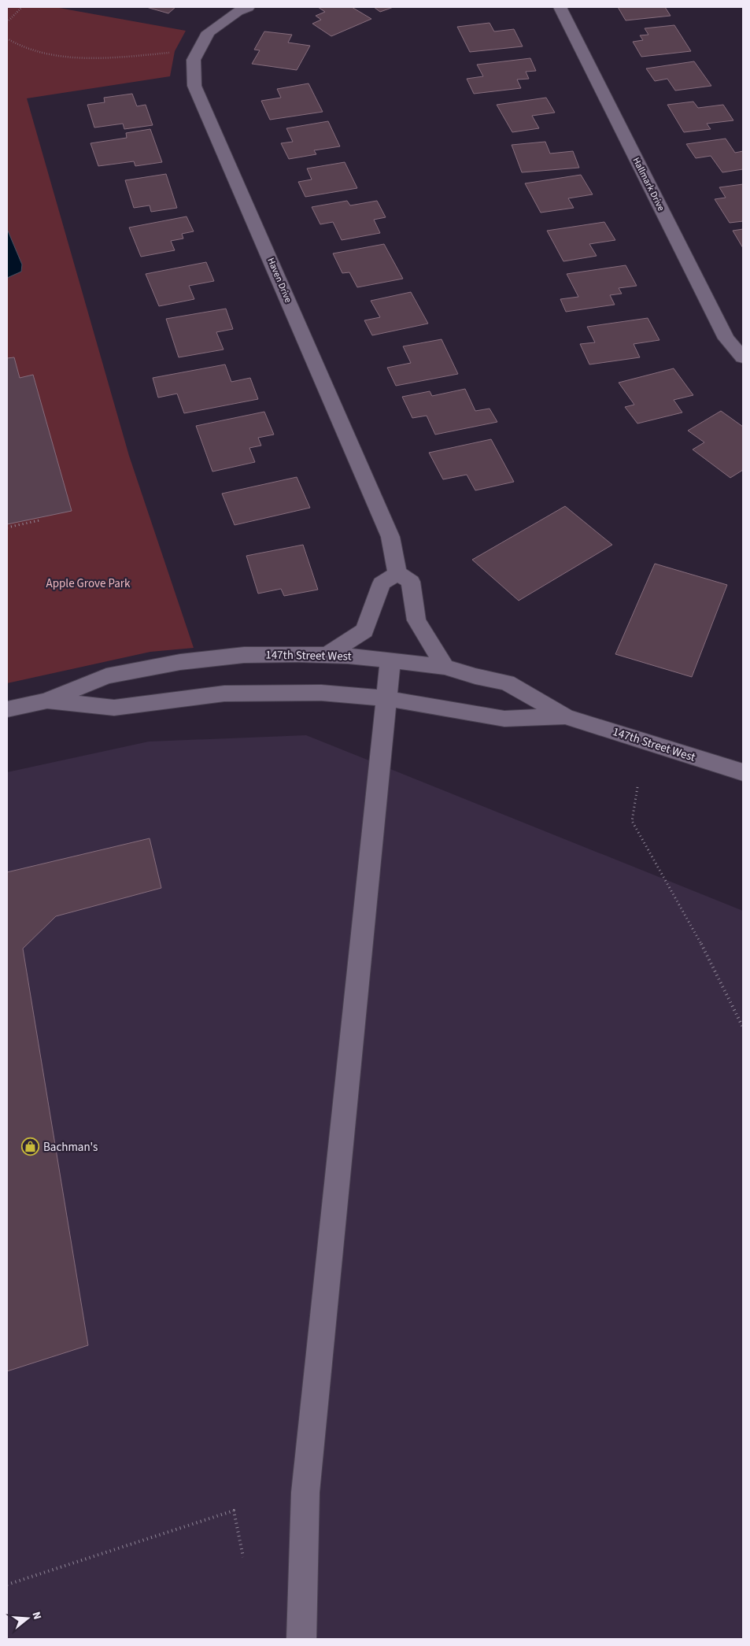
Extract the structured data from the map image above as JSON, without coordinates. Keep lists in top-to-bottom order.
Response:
{
  "streets": {
    "street": ["Hallmark Drive", "Haven Drive", "147th Street West"]
  },
  "parks": ["Apple Grove Park"],
  "places": {
    "shop": ["Bachman's"]
  },
  "north": "right"
}
